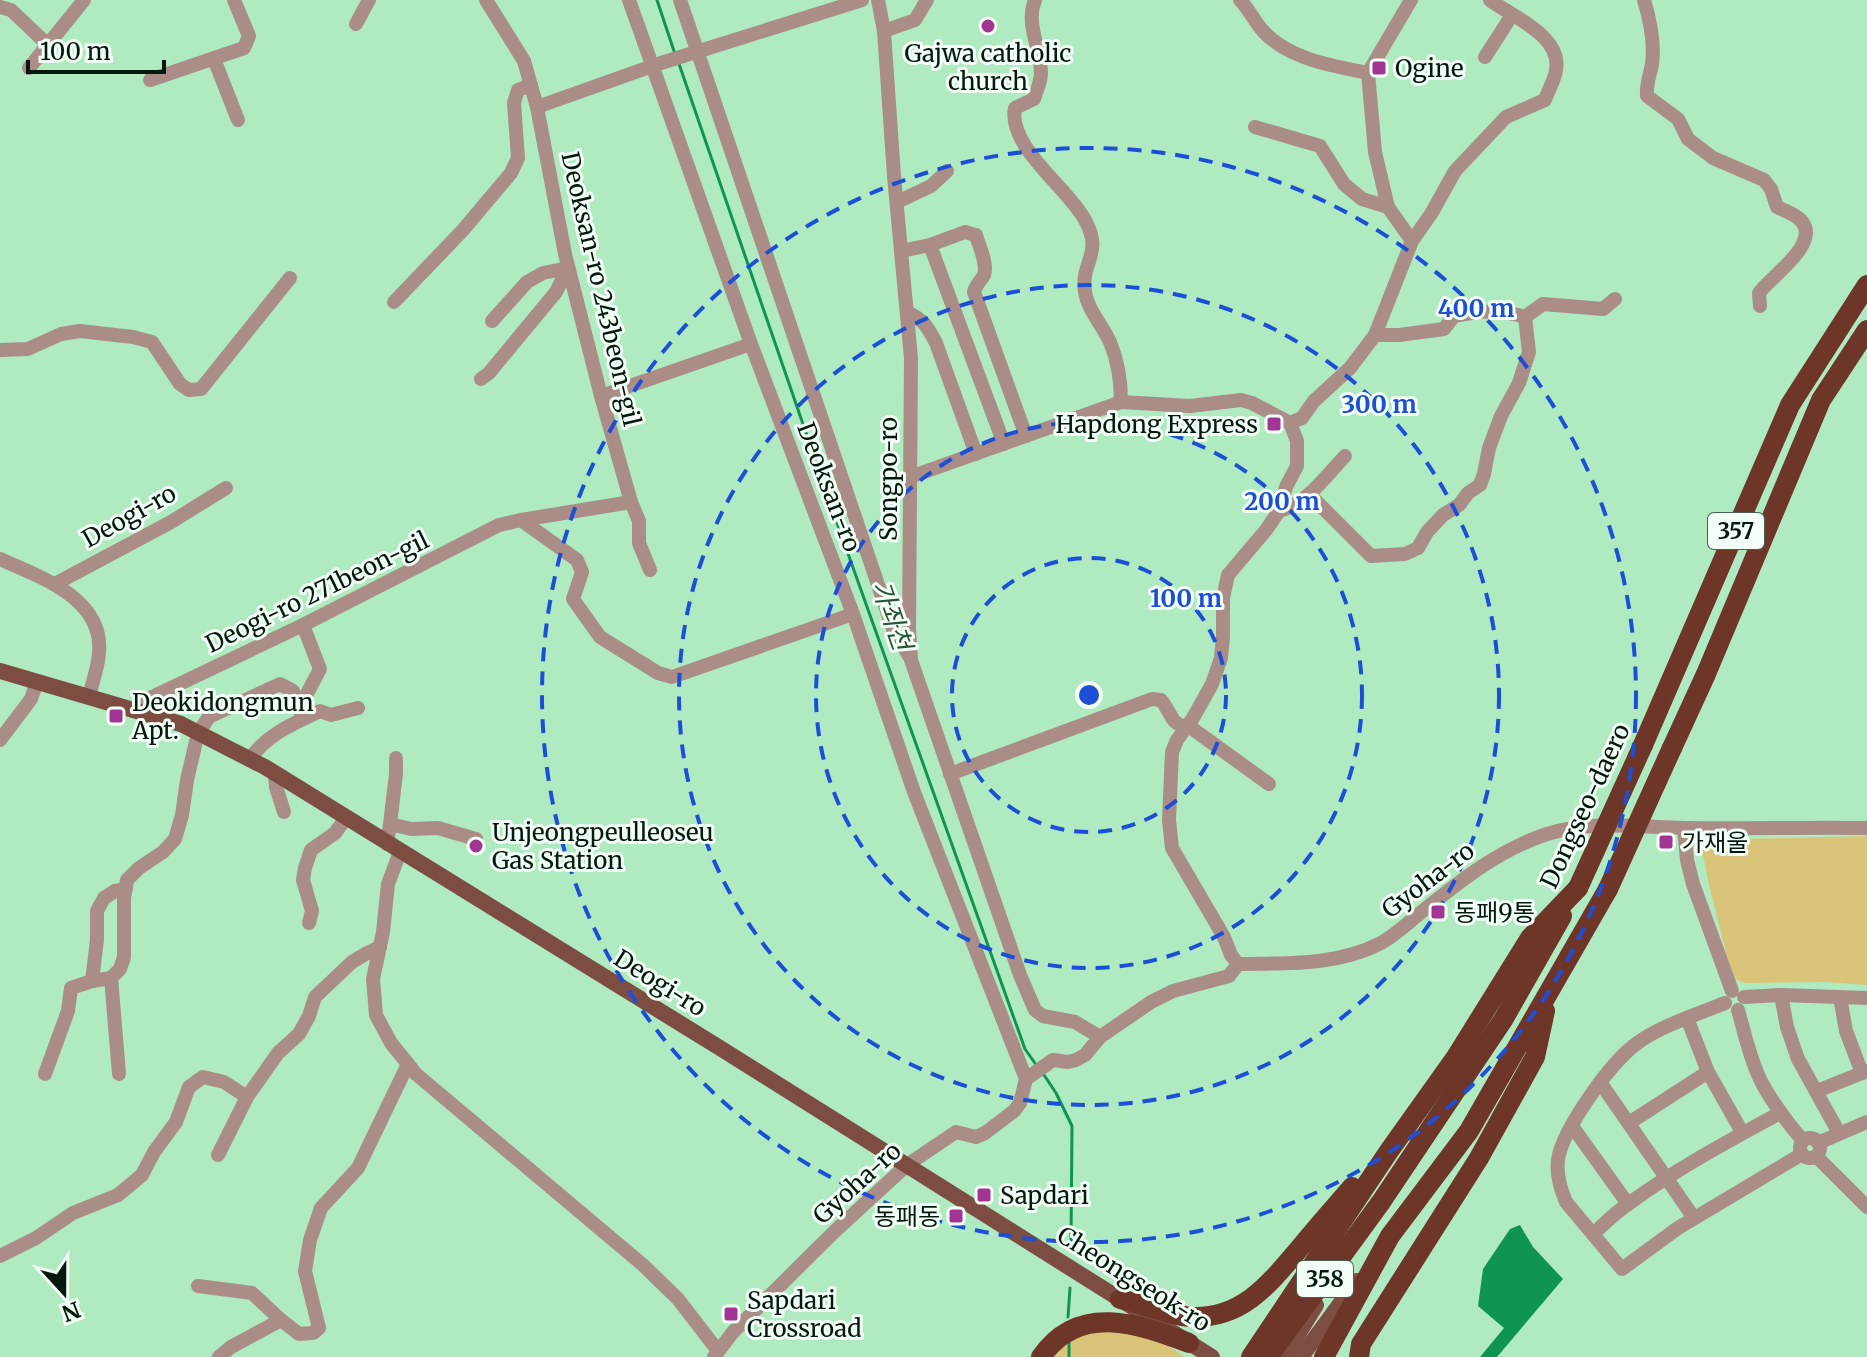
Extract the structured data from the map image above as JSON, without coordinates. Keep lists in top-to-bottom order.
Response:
{
  "streets": {
    "highway": ["357", "Dongseo-daero", "358"],
    "main road": ["Deogi-ro", "Cheongseok-ro"],
    "street": [
      "Deoksan-ro 243beon-gil",
      "Songpo-ro",
      "Deoksan-ro",
      "Deogi-ro 271beon-gil",
      "Gyoha-ro"
    ]
  },
  "crossings": [
    ["Deoksan-ro 243beon-gil", "Deogi-ro 271beon-gil"],
    ["Songpo-ro", "Deoksan-ro"],
    ["Songpo-ro", "Gyoha-ro"],
    ["Deoksan-ro", "Gyoha-ro"],
    ["Deogi-ro", "Deogi-ro 271beon-gil"],
    ["Deogi-ro", "Gyoha-ro"],
    ["Deogi-ro", "Cheongseok-ro"],
    ["357", "358"],
    ["Gyoha-ro", "Cheongseok-ro"]
  ],
  "water": ["가좌천"],
  "places": {
    "other": ["Gajwa catholic church", "Unjeongpeulleoseu Gas Station"],
    "transit": [
      "Ogine",
      "Hapdong Express",
      "Deokidongmun Apt.",
      "가재울",
      "동패9통",
      "Sapdari",
      "동패동",
      "Sapdari Crossroad"
    ]
  },
  "scale_bar": "100 m",
  "north": "bottom",
  "rings": [
    "400 m",
    "300 m",
    "200 m",
    "100 m"
  ]
}
